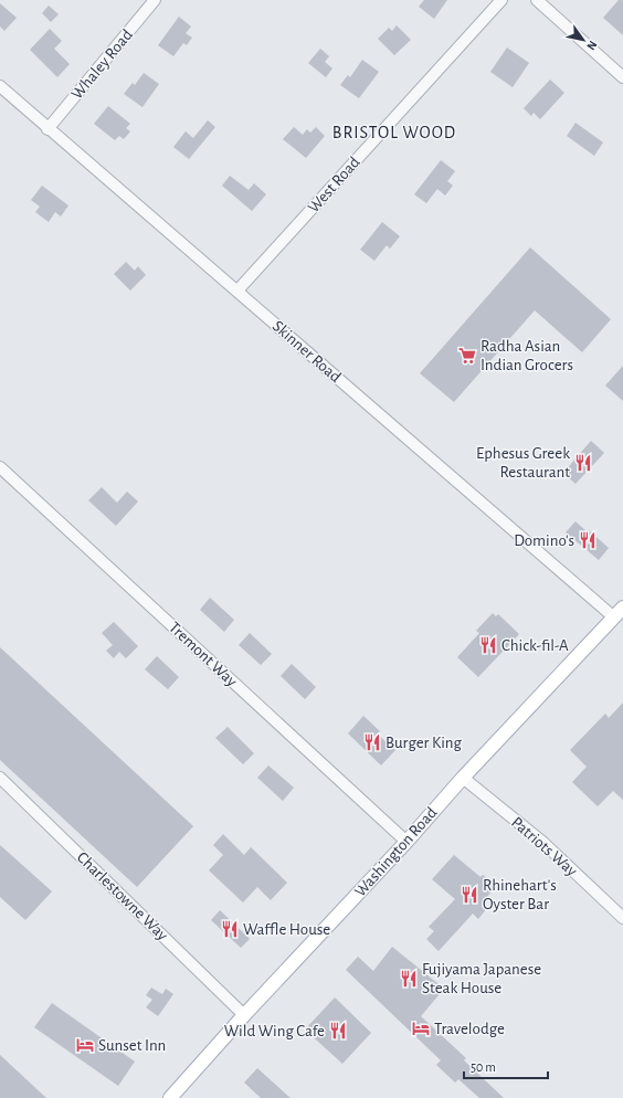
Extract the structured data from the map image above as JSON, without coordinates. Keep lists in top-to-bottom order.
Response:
{
  "streets": {
    "main road": ["Washington Road"],
    "street": [
      "Whaley Road",
      "West Road",
      "Skinner Road",
      "Tremont Way",
      "Patriots Way",
      "Charlestowne Way"
    ]
  },
  "crossings": [
    ["Whaley Road", "Skinner Road"],
    ["West Road", "Skinner Road"],
    ["Skinner Road", "Washington Road"],
    ["Tremont Way", "Washington Road"],
    ["Patriots Way", "Washington Road"],
    ["Washington Road", "Charlestowne Way"]
  ],
  "districts": ["BRISTOL WOOD"],
  "places": {
    "supermarket": ["Radha Asian Indian Grocers"],
    "restaurant": [
      "Ephesus Greek Restaurant",
      "Domino's",
      "Chick-fil-A",
      "Burger King",
      "Rhinehart's Oyster Bar",
      "Waffle House",
      "Fujiyama Japanese Steak House",
      "Wild Wing Cafe"
    ],
    "hotel": ["Travelodge", "Sunset Inn"]
  },
  "scale_bar": "50 m",
  "north": "bottom right"
}
